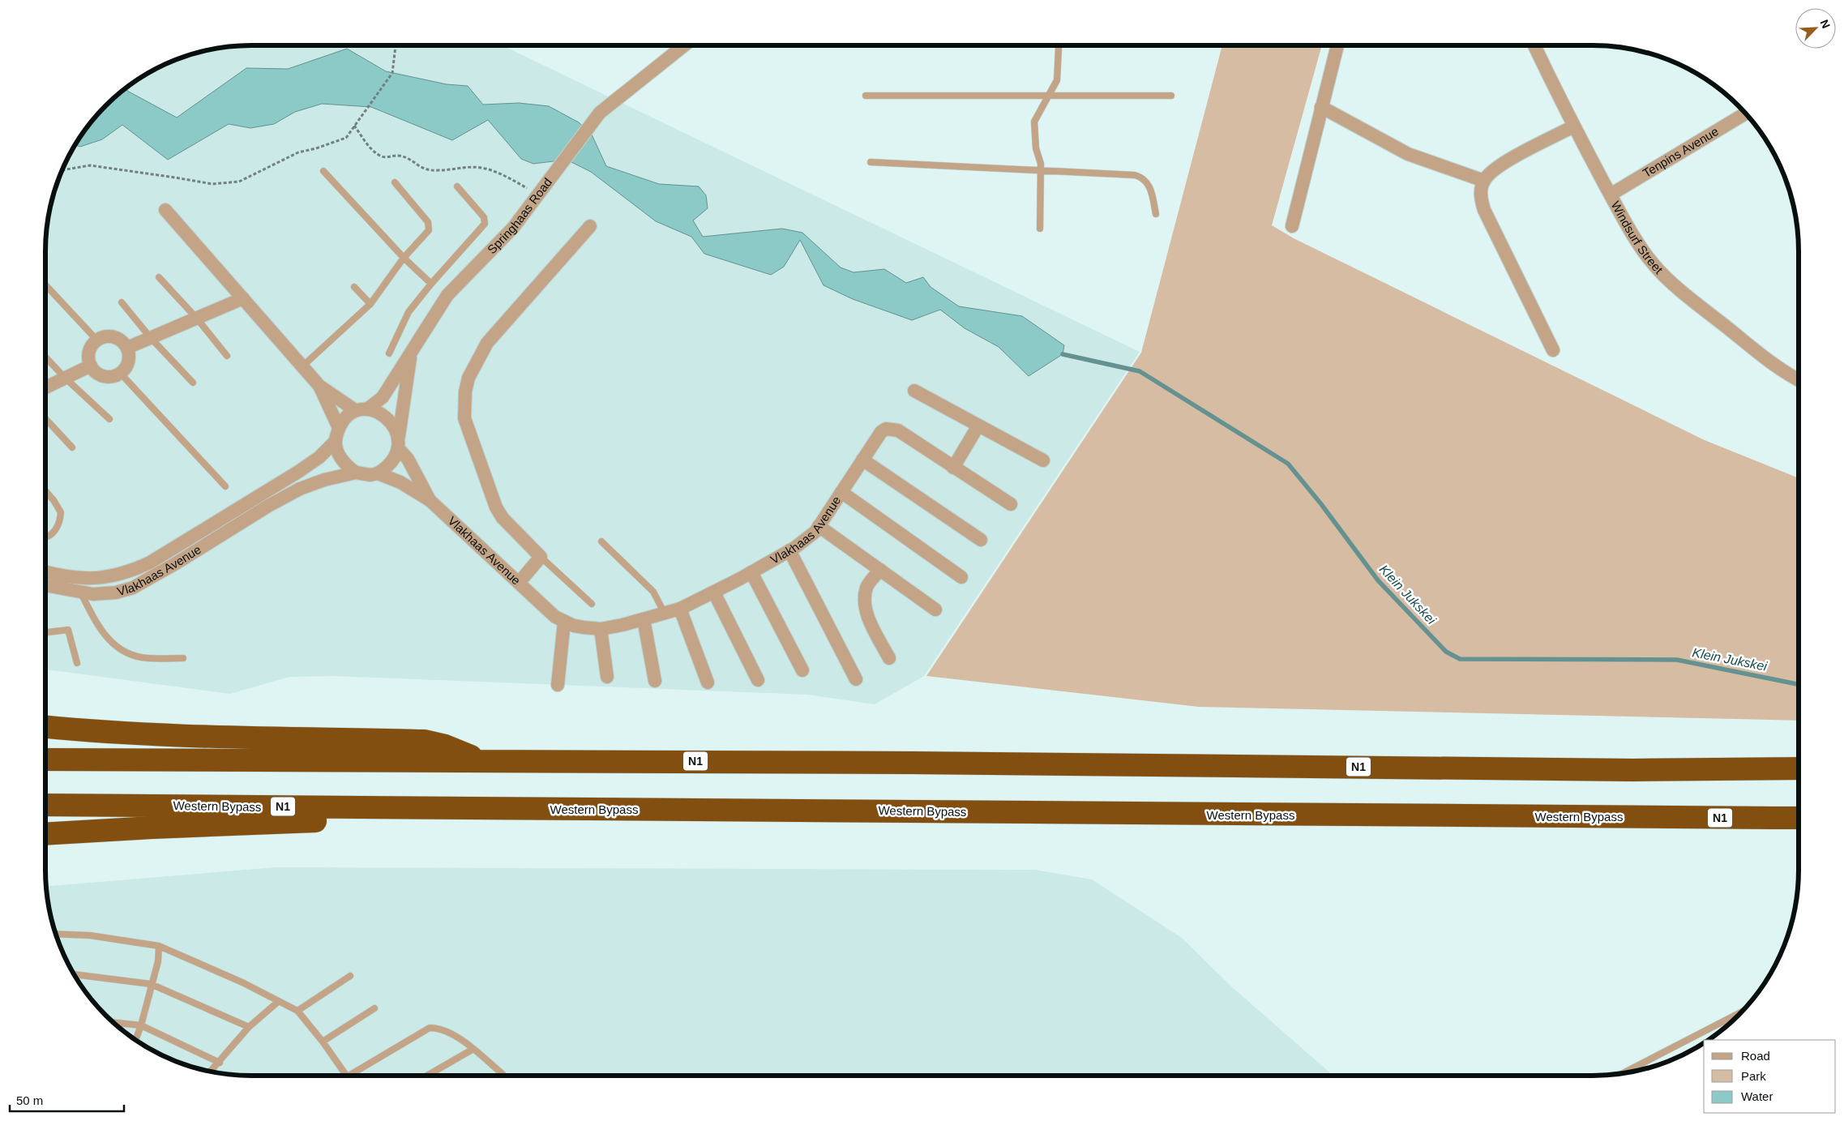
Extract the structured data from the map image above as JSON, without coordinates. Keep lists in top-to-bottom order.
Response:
{
  "streets": {
    "highway": ["N1", "Western Bypass"],
    "street": [
      "Tenpins Avenue",
      "Springhaas Road",
      "Windsurf Street",
      "Vlakhaas Avenue"
    ]
  },
  "crossings": [
    ["Tenpins Avenue", "Windsurf Street"],
    ["Springhaas Road", "Vlakhaas Avenue"]
  ],
  "water": ["Klein Jukskei"],
  "legend": ["Road", "Park", "Water"],
  "scale_bar": "50 m",
  "north": "top right"
}
